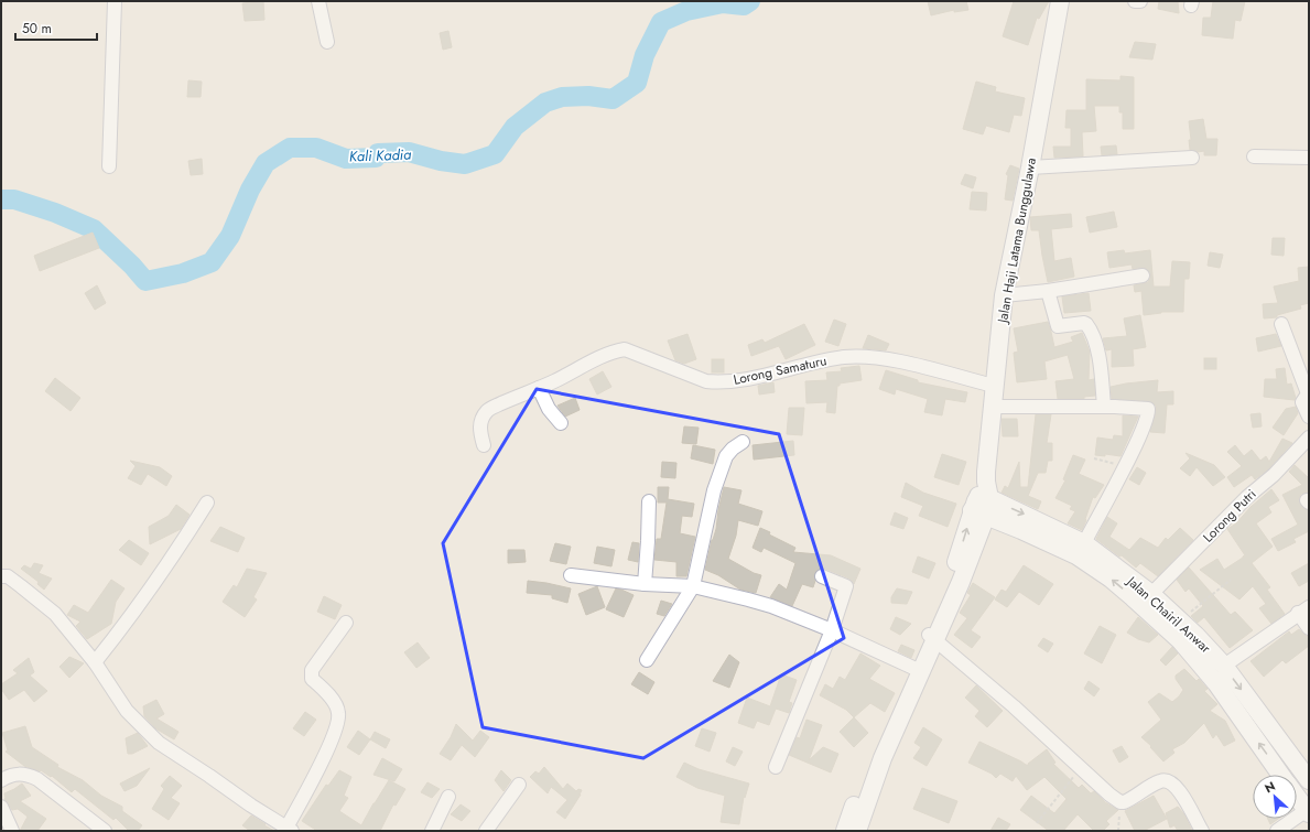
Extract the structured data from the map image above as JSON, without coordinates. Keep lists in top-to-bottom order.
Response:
{
  "streets": {
    "main road": ["Jalan Haji Latama Bunggulawa", "Jalan Chairil Anwar"],
    "street": ["Lorong Samaturu", "Lorong Putri"]
  },
  "crossings": [
    ["Jalan Haji Latama Bunggulawa", "Lorong Samaturu"],
    ["Jalan Haji Latama Bunggulawa", "Jalan Chairil Anwar"],
    ["Lorong Putri", "Jalan Chairil Anwar"]
  ],
  "water": ["Kali Kadia"],
  "scale_bar": "50 m",
  "north": "top left"
}
